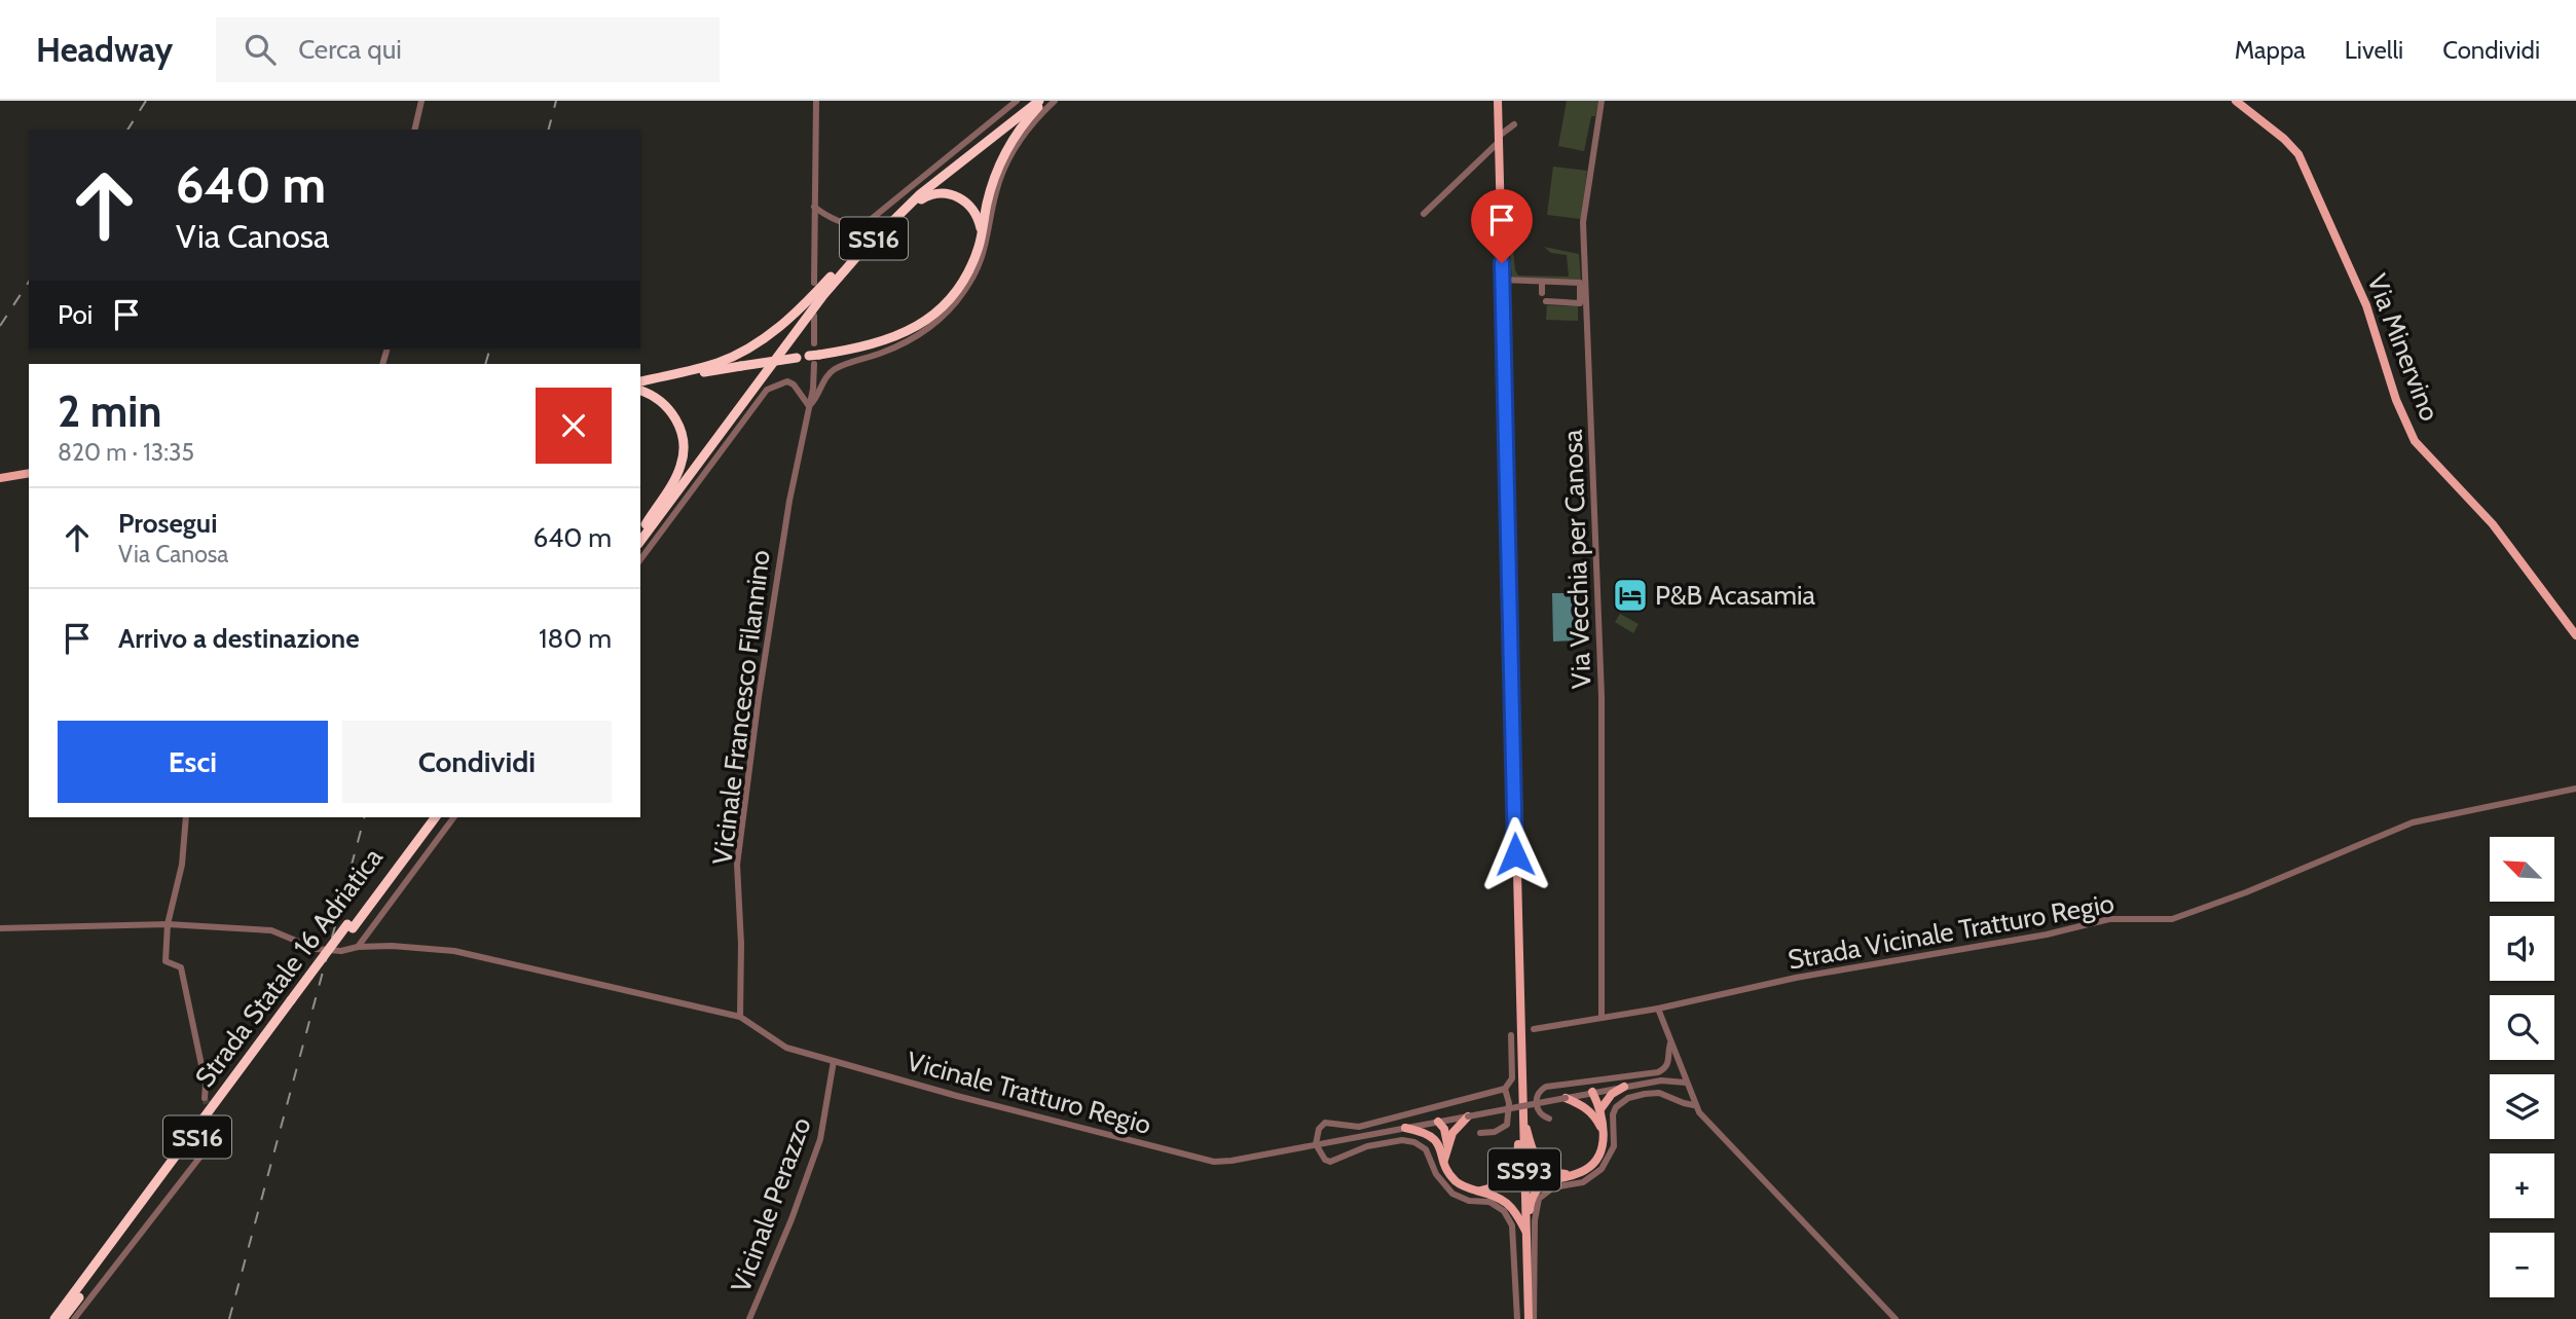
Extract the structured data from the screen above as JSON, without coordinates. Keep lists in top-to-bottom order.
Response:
{
  "streets": {
    "highway": ["SS16", "Strada Statale 16 Adriatica"],
    "main road": ["Via Minervino", "SS93"],
    "street": [
      "Via Vecchia per Canosa",
      "Vicinale Francesco Filannino",
      "Strada Vicinale Tratturo Regio",
      "Vicinale Tratturo Regio",
      "Vicinale Perazzo"
    ]
  },
  "crossings": [
    ["SS16", "Vicinale Francesco Filannino"],
    ["Via Vecchia per Canosa", "Strada Vicinale Tratturo Regio"],
    ["Vicinale Francesco Filannino", "Vicinale Tratturo Regio"],
    ["Vicinale Tratturo Regio", "Vicinale Perazzo"]
  ],
  "places": {
    "hotel": ["P&B Acasamia"]
  },
  "north": "top left",
  "page": {
    "header": "Headway",
    "search": "Cerca qui",
    "nav": ["Mappa", "Livelli", "Condividi"],
    "turn": ["640 m", "Via Canosa"],
    "then": "Poi",
    "heading": ["2 min", "820 m · 13:35"],
    "list": [
      {
        "name": "Prosegui",
        "note": "Via Canosa",
        "value": "640 m"
      },
      {
        "name": "Arrivo a destinazione",
        "value": "180 m"
      }
    ],
    "buttons": ["Esci", "Condividi"],
    "map_buttons": ["+", "−"]
  }
}
